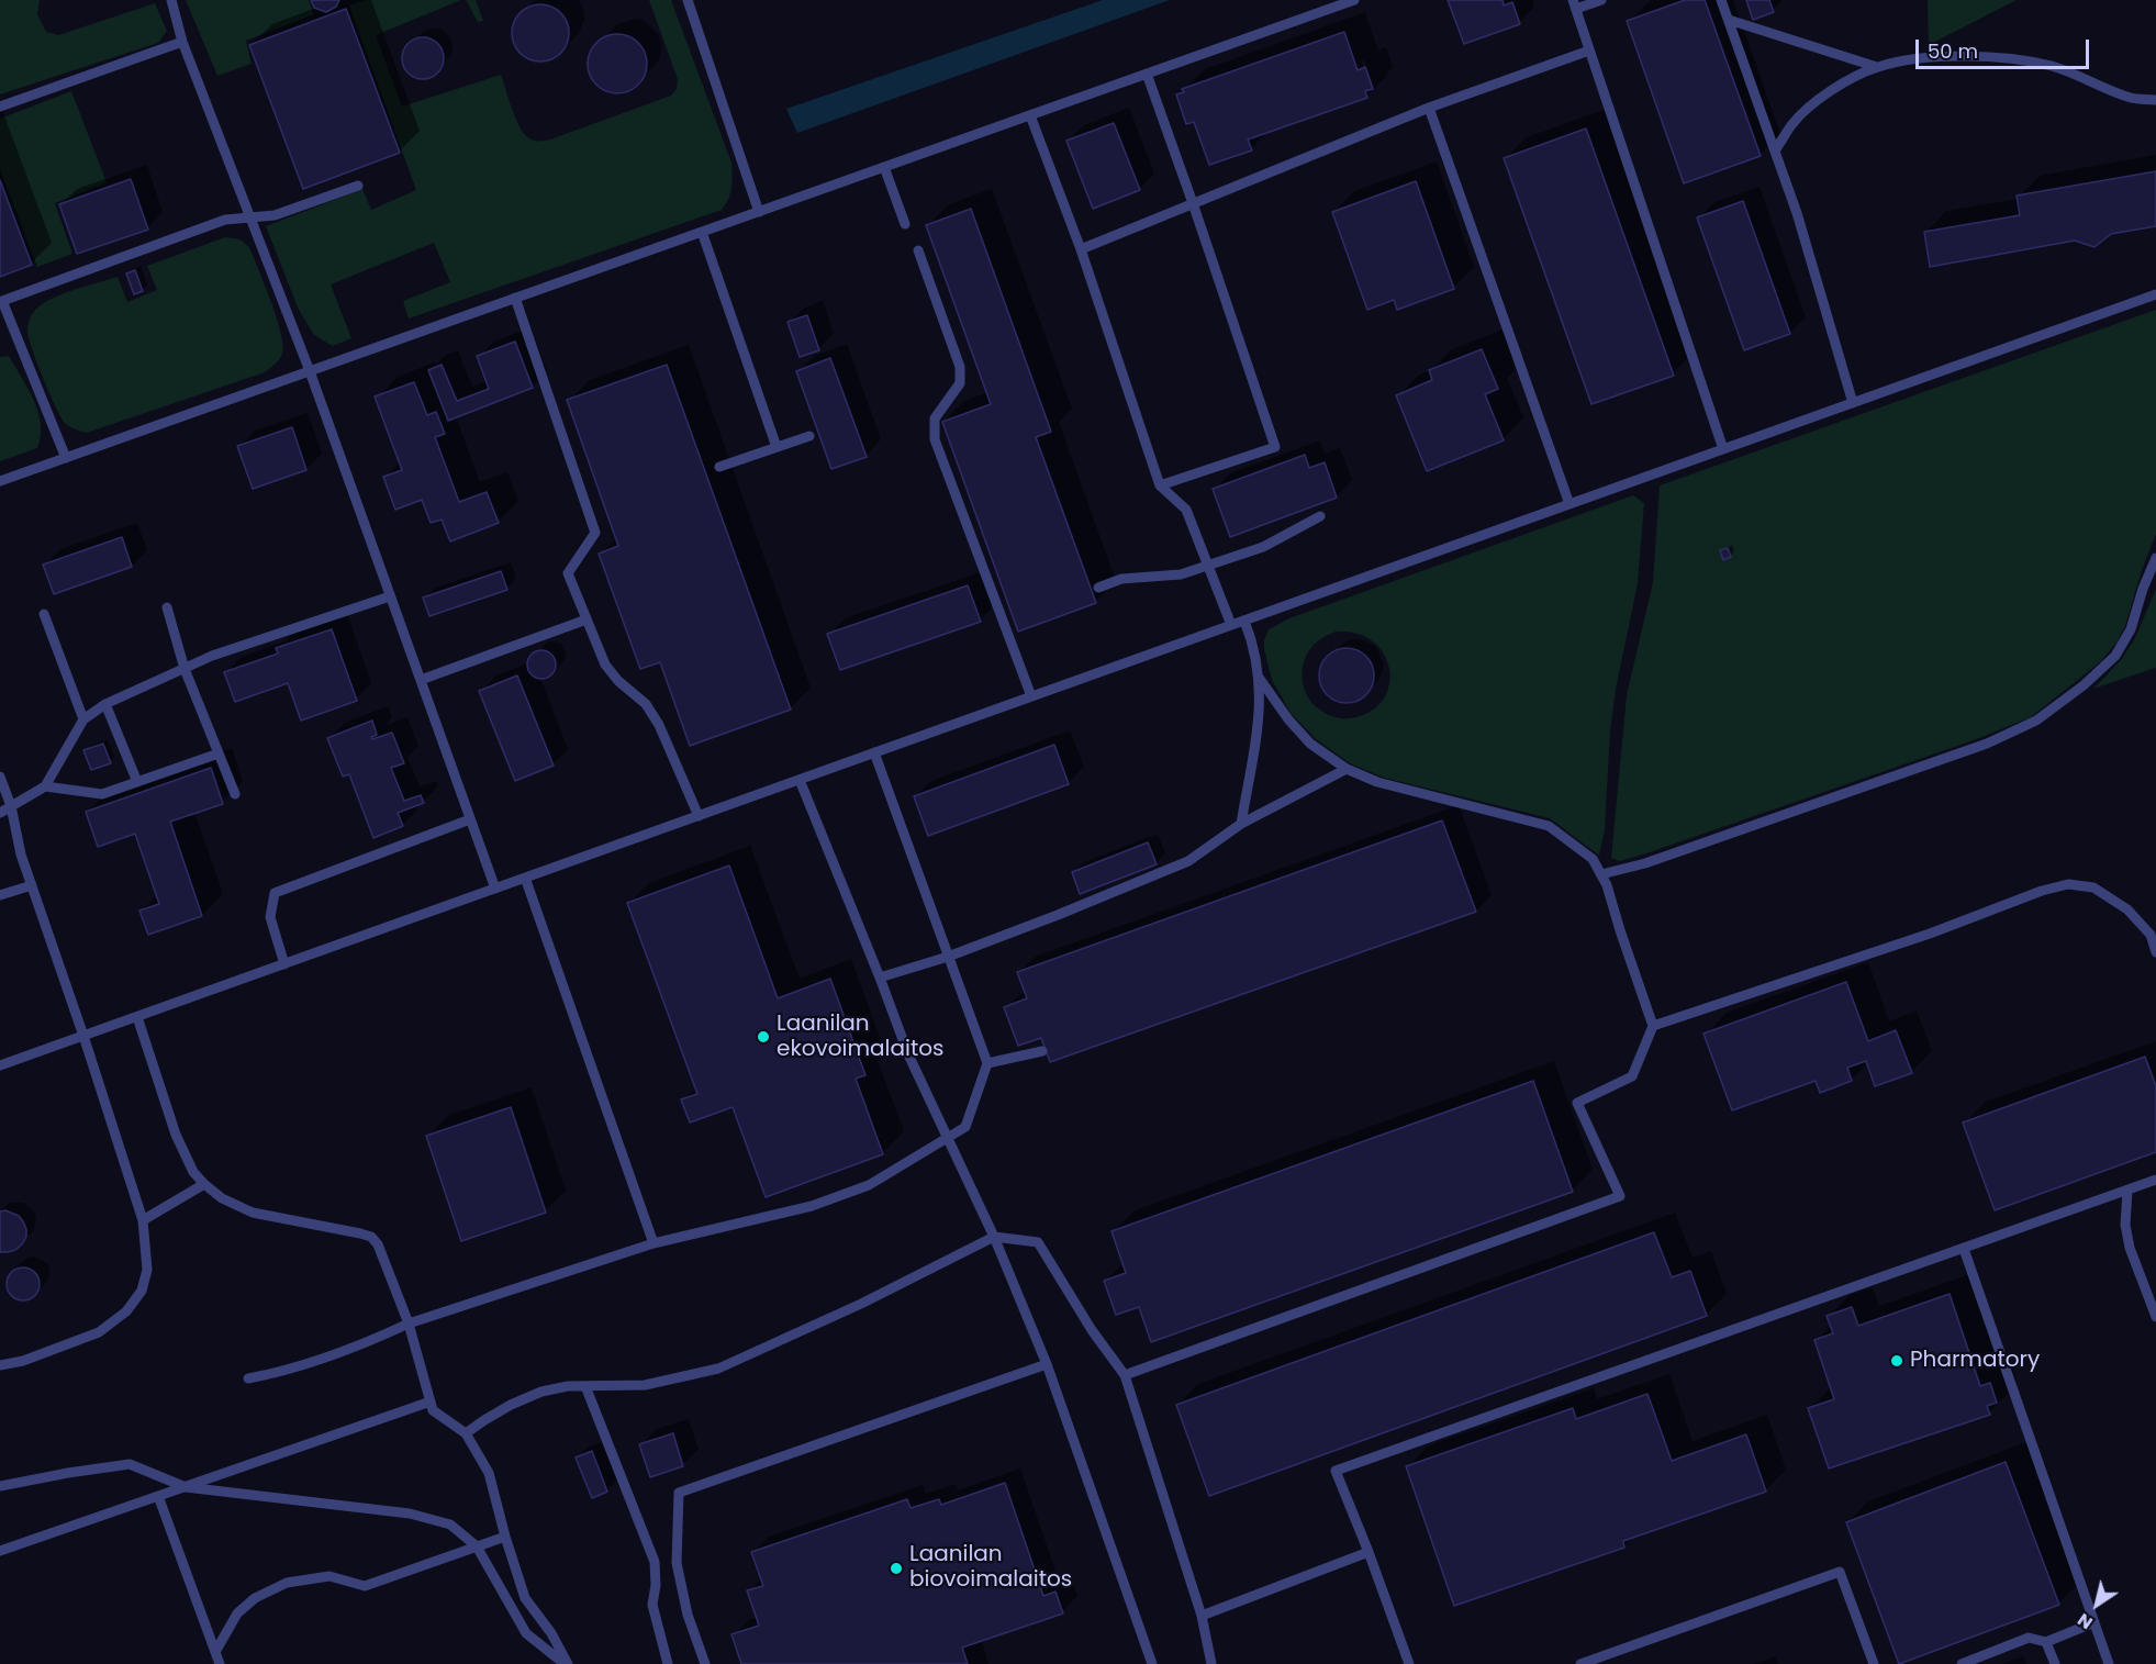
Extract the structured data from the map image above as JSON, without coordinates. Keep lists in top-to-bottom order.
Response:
{
  "places": ["Laanilan ekovoimalaitos", "Pharmatory", "Laanilan biovoimalaitos"],
  "scale_bar": "50 m",
  "north": "bottom left"
}
